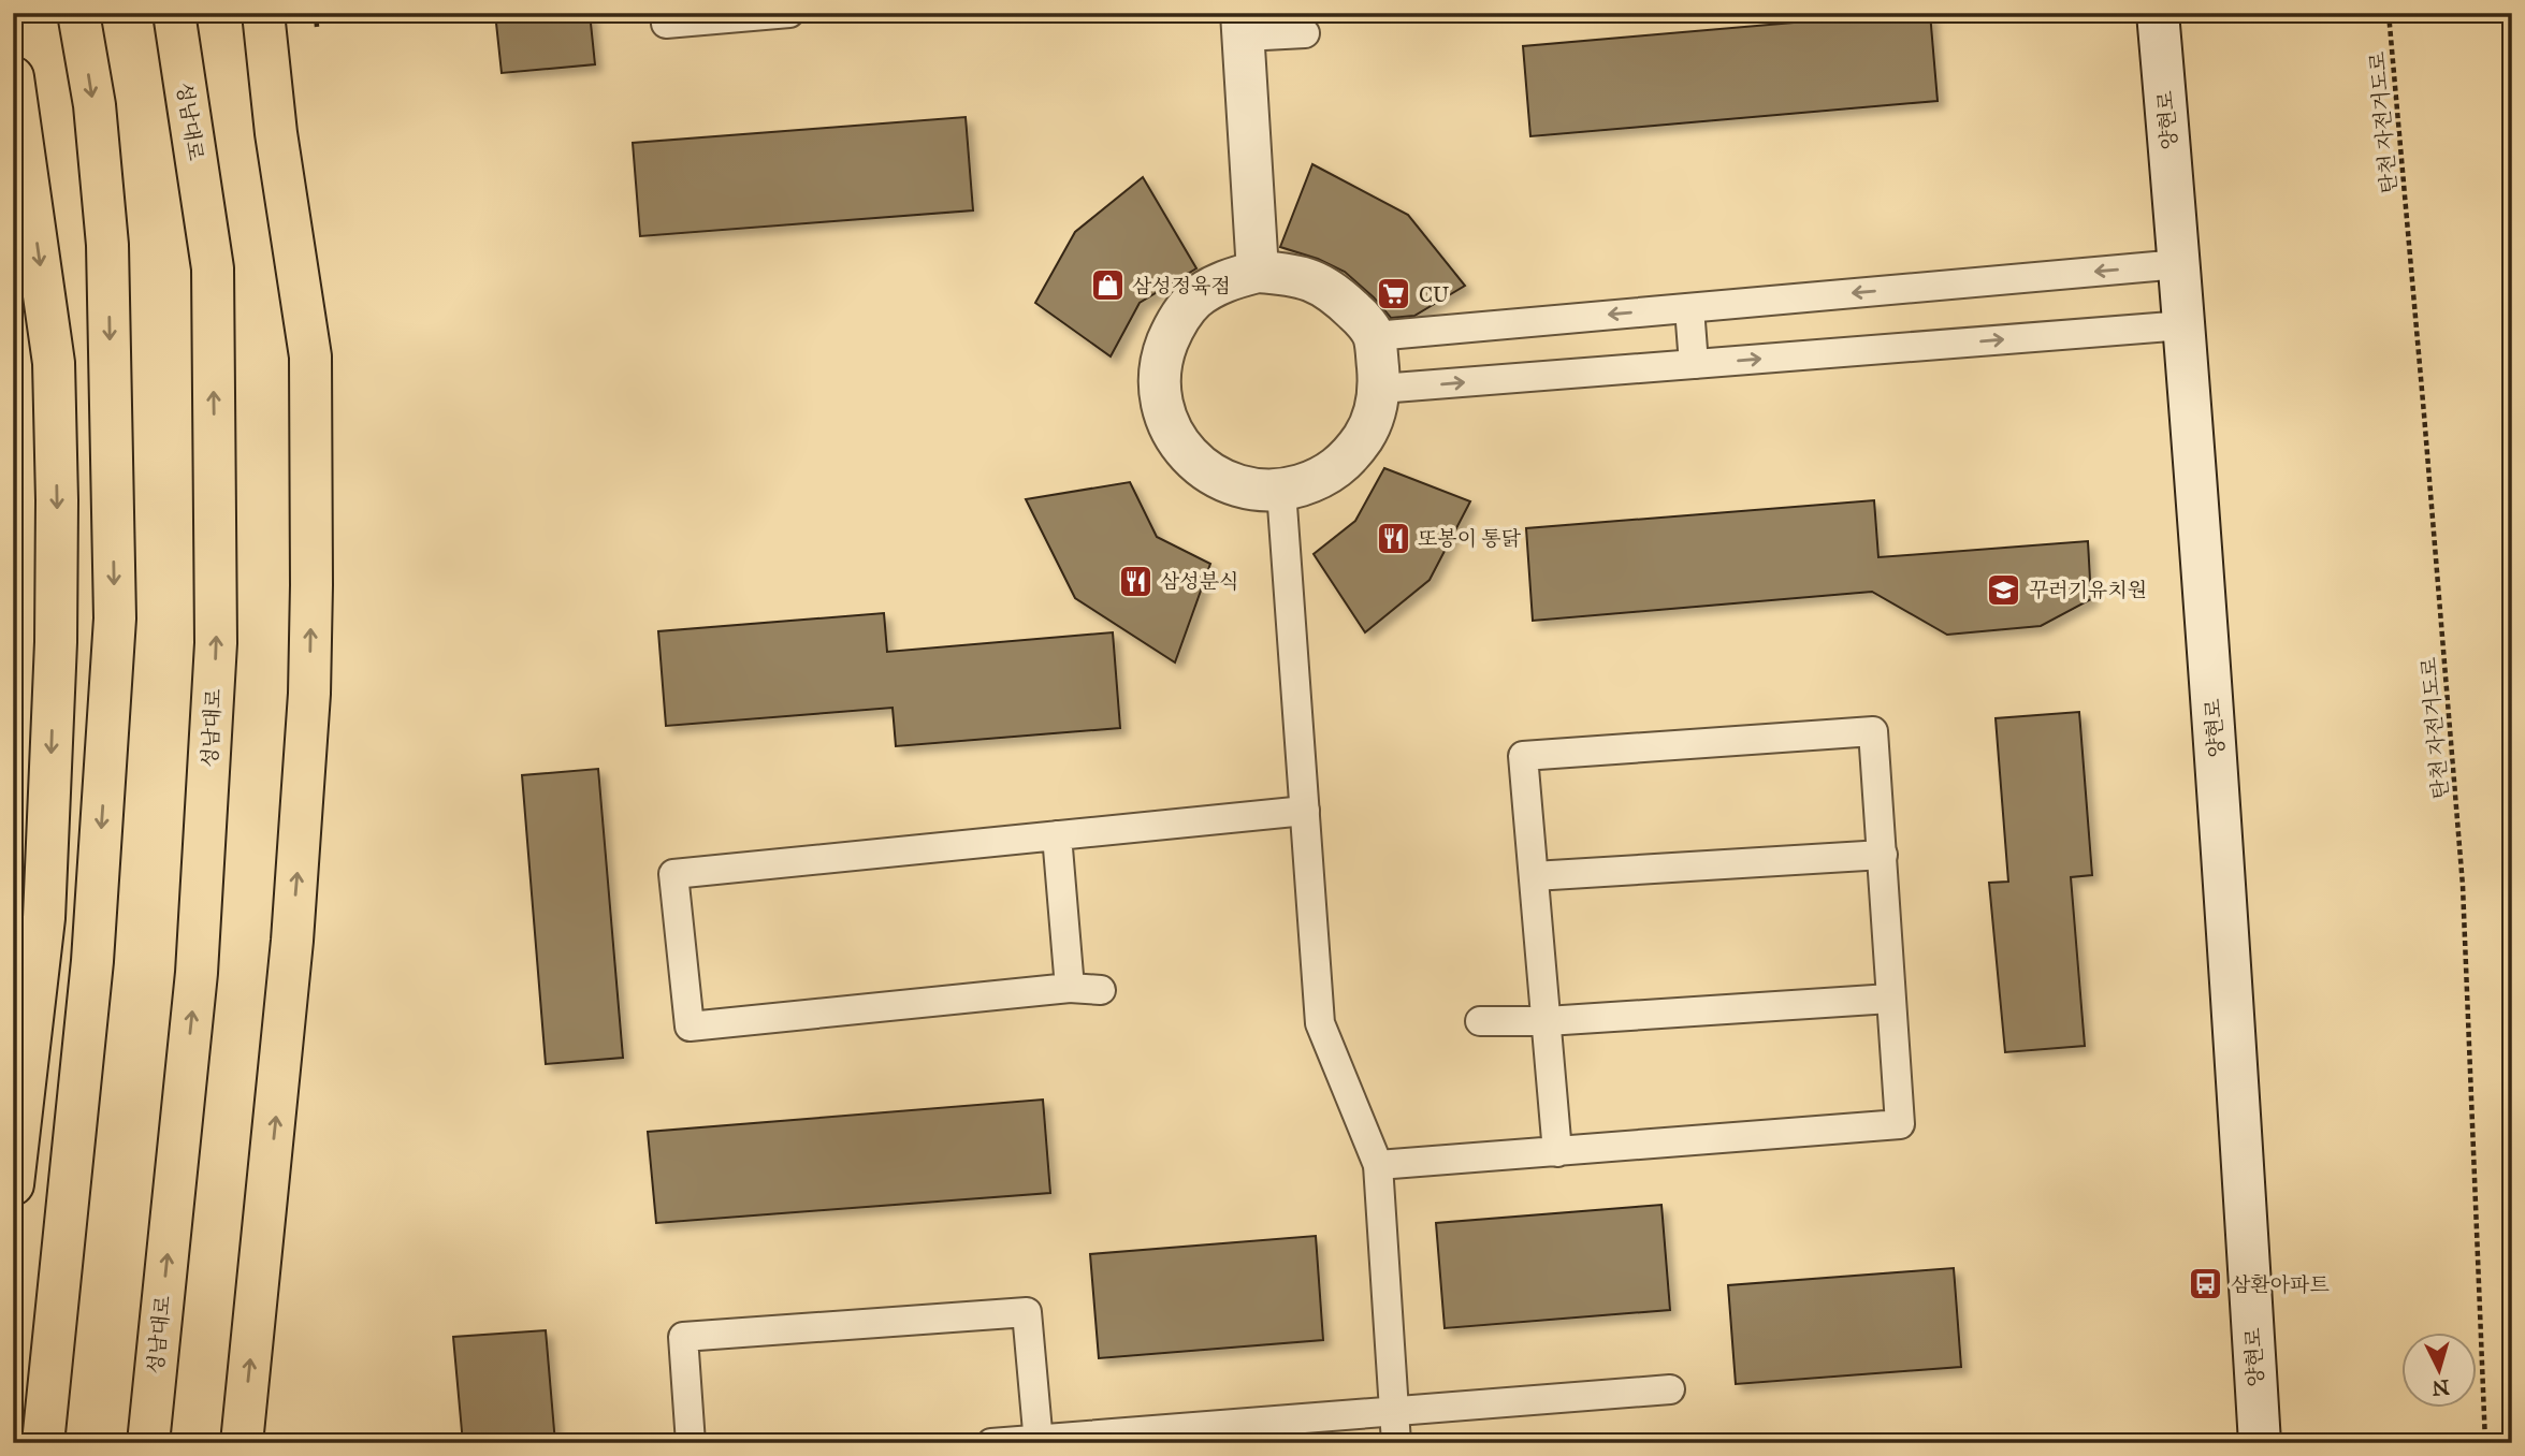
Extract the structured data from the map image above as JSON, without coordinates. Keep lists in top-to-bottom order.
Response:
{
  "streets": {
    "main road": ["양현로", "성남대로"],
    "path": ["탄천 자전거도로"]
  },
  "places": {
    "shop": ["삼성정육점"],
    "supermarket": ["CU"],
    "restaurant": ["또봉이 통닭", "삼성분식"],
    "school or university": ["꾸러기유치원"],
    "bus stop": ["삼환아파트"]
  },
  "north": "bottom"
}
